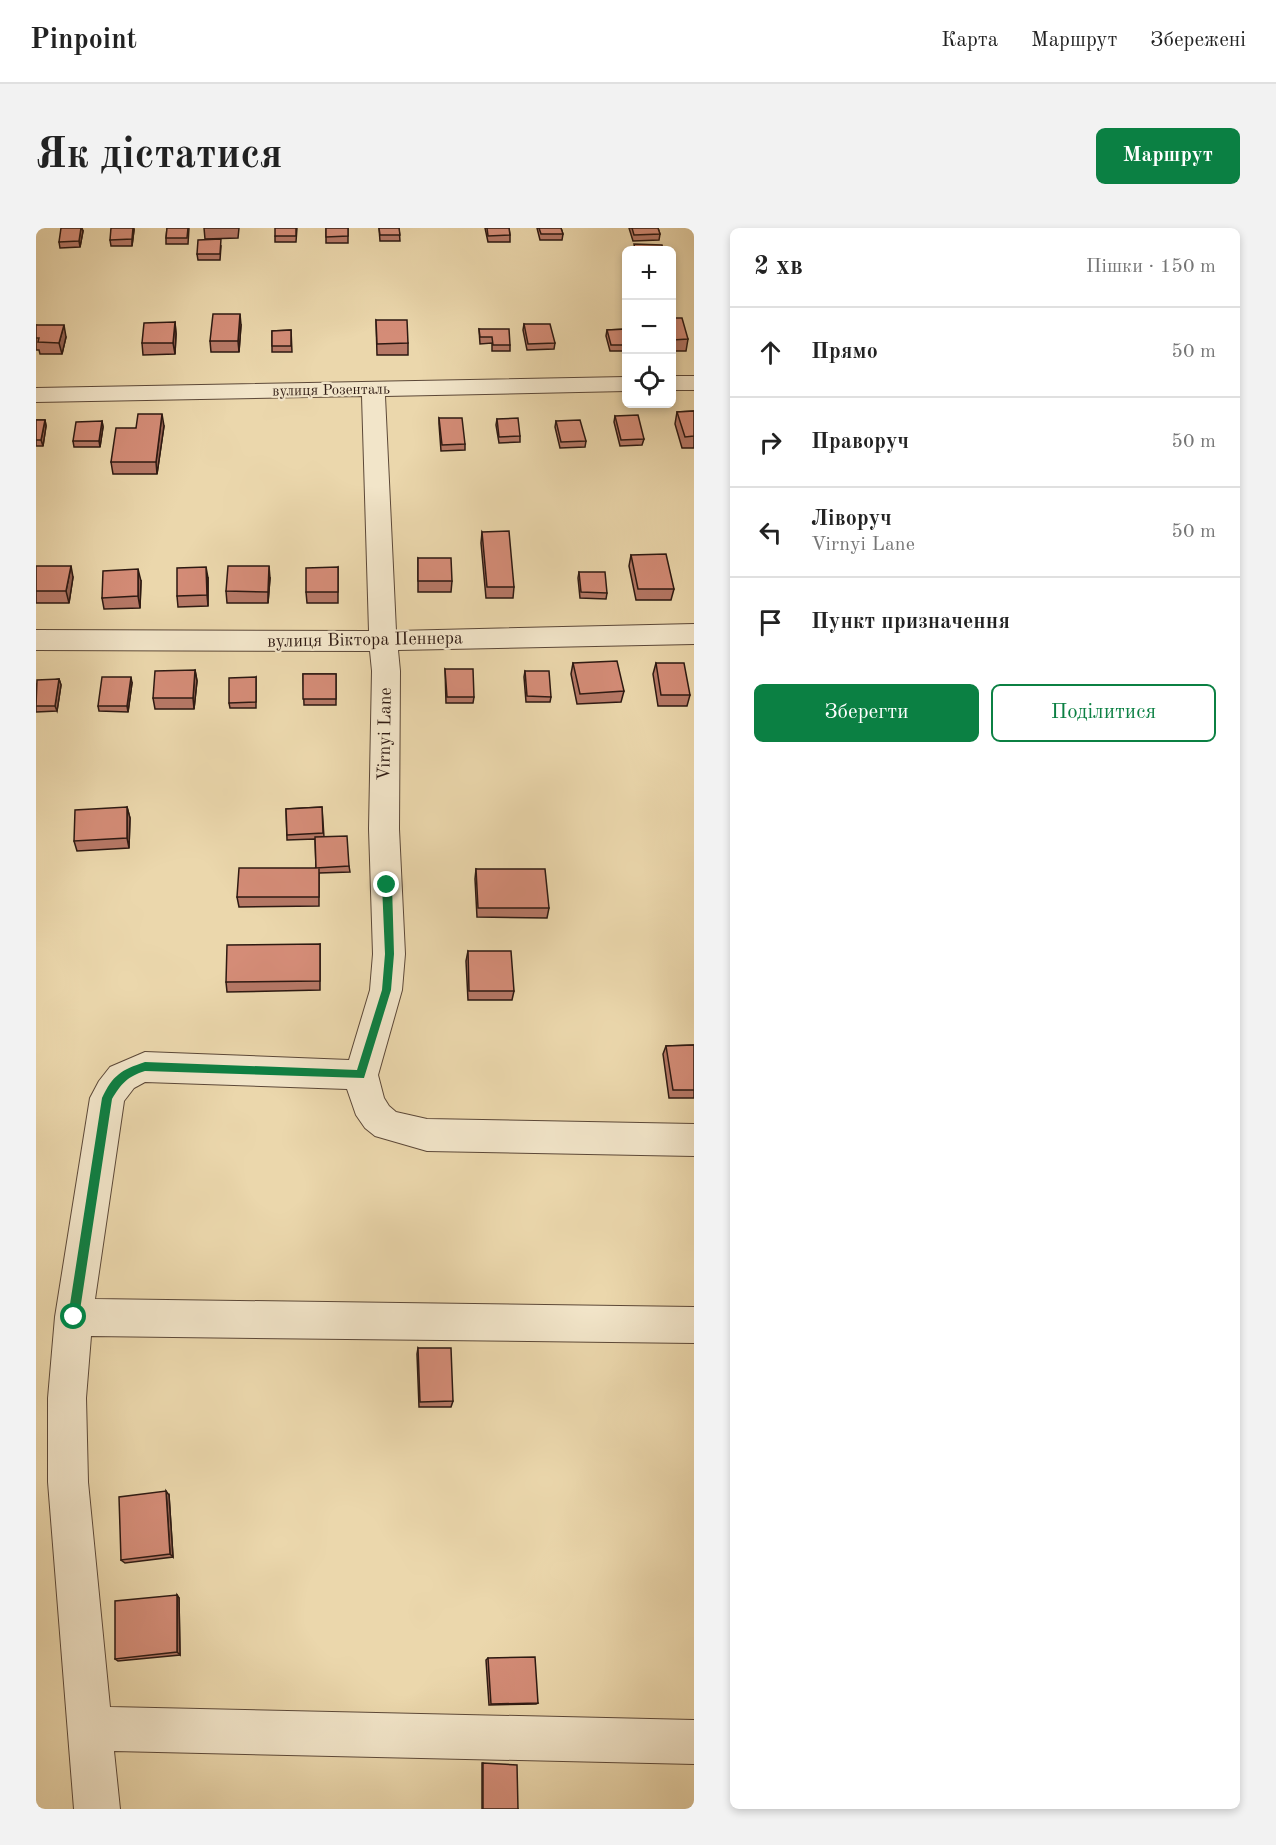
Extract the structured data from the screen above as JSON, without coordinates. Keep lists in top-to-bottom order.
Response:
{
  "streets": {
    "street": ["вулиця Розенталь", "вулиця Віктора Пеннера", "Virnyi Lane"]
  },
  "crossings": [
    ["вулиця Розенталь", "Virnyi Lane"],
    ["вулиця Віктора Пеннера", "Virnyi Lane"]
  ],
  "page": {
    "header": "Pinpoint",
    "nav": ["Карта", "Маршрут", "Збережені"],
    "buttons": [
      "Маршрут",
      ["Зберегти", "Поділитися"]
    ],
    "title": "Як дістатися",
    "heading": ["2 хв", "Пішки · 150 m"],
    "map_buttons": ["+", "−"],
    "list": [
      ["Прямо", "50 m"],
      ["Праворуч", "50 m"],
      ["Ліворуч", "Virnyi Lane", "50 m"],
      "Пункт призначення"
    ]
  }
}
